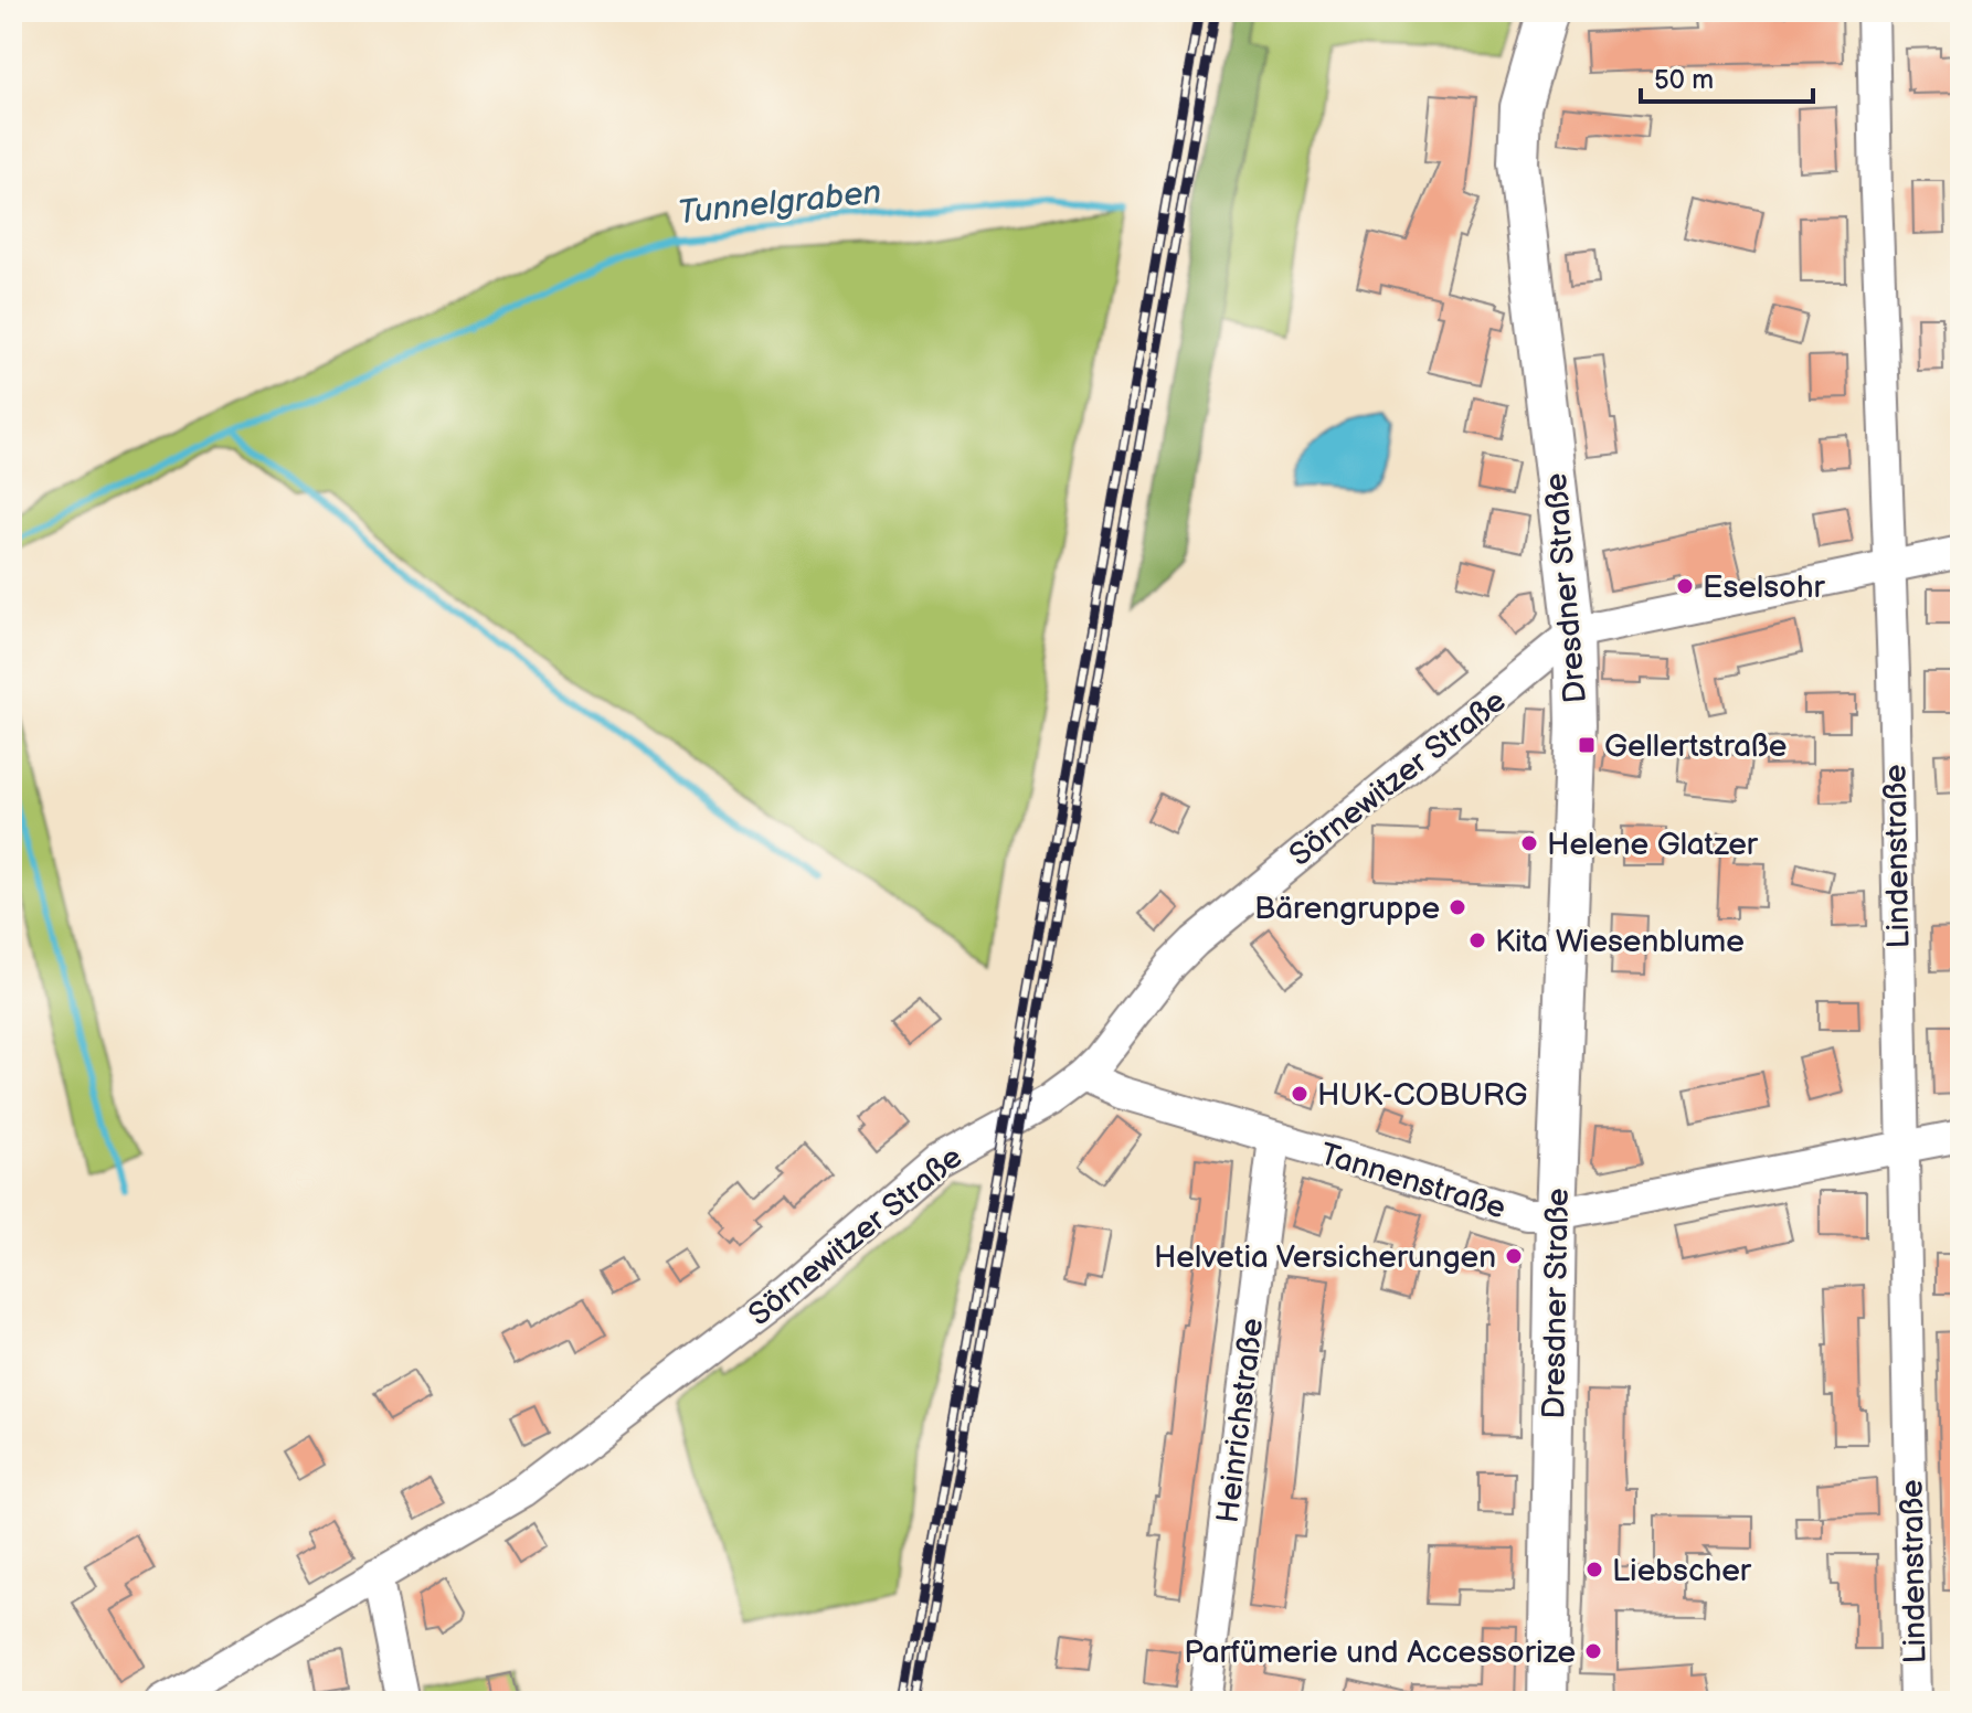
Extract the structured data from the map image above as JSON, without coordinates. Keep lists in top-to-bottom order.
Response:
{
  "streets": {
    "main road": ["Dresdner Straße"],
    "street": [
      "Sörnewitzer Straße",
      "Lindenstraße",
      "Tannenstraße",
      "Heinrichstraße"
    ]
  },
  "crossings": [
    ["Dresdner Straße", "Sörnewitzer Straße"],
    ["Dresdner Straße", "Tannenstraße"],
    ["Sörnewitzer Straße", "Tannenstraße"],
    ["Lindenstraße", "Tannenstraße"],
    ["Tannenstraße", "Heinrichstraße"]
  ],
  "water": ["Tunnelgraben"],
  "places": {
    "other": [
      "Eselsohr",
      "Helene Glatzer",
      "Bärengruppe",
      "Kita Wiesenblume",
      "HUK-COBURG",
      "Helvetia Versicherungen",
      "Liebscher",
      "Parfümerie und Accessorize"
    ],
    "transit": ["Gellertstraße"]
  },
  "scale_bar": "50 m"
}
